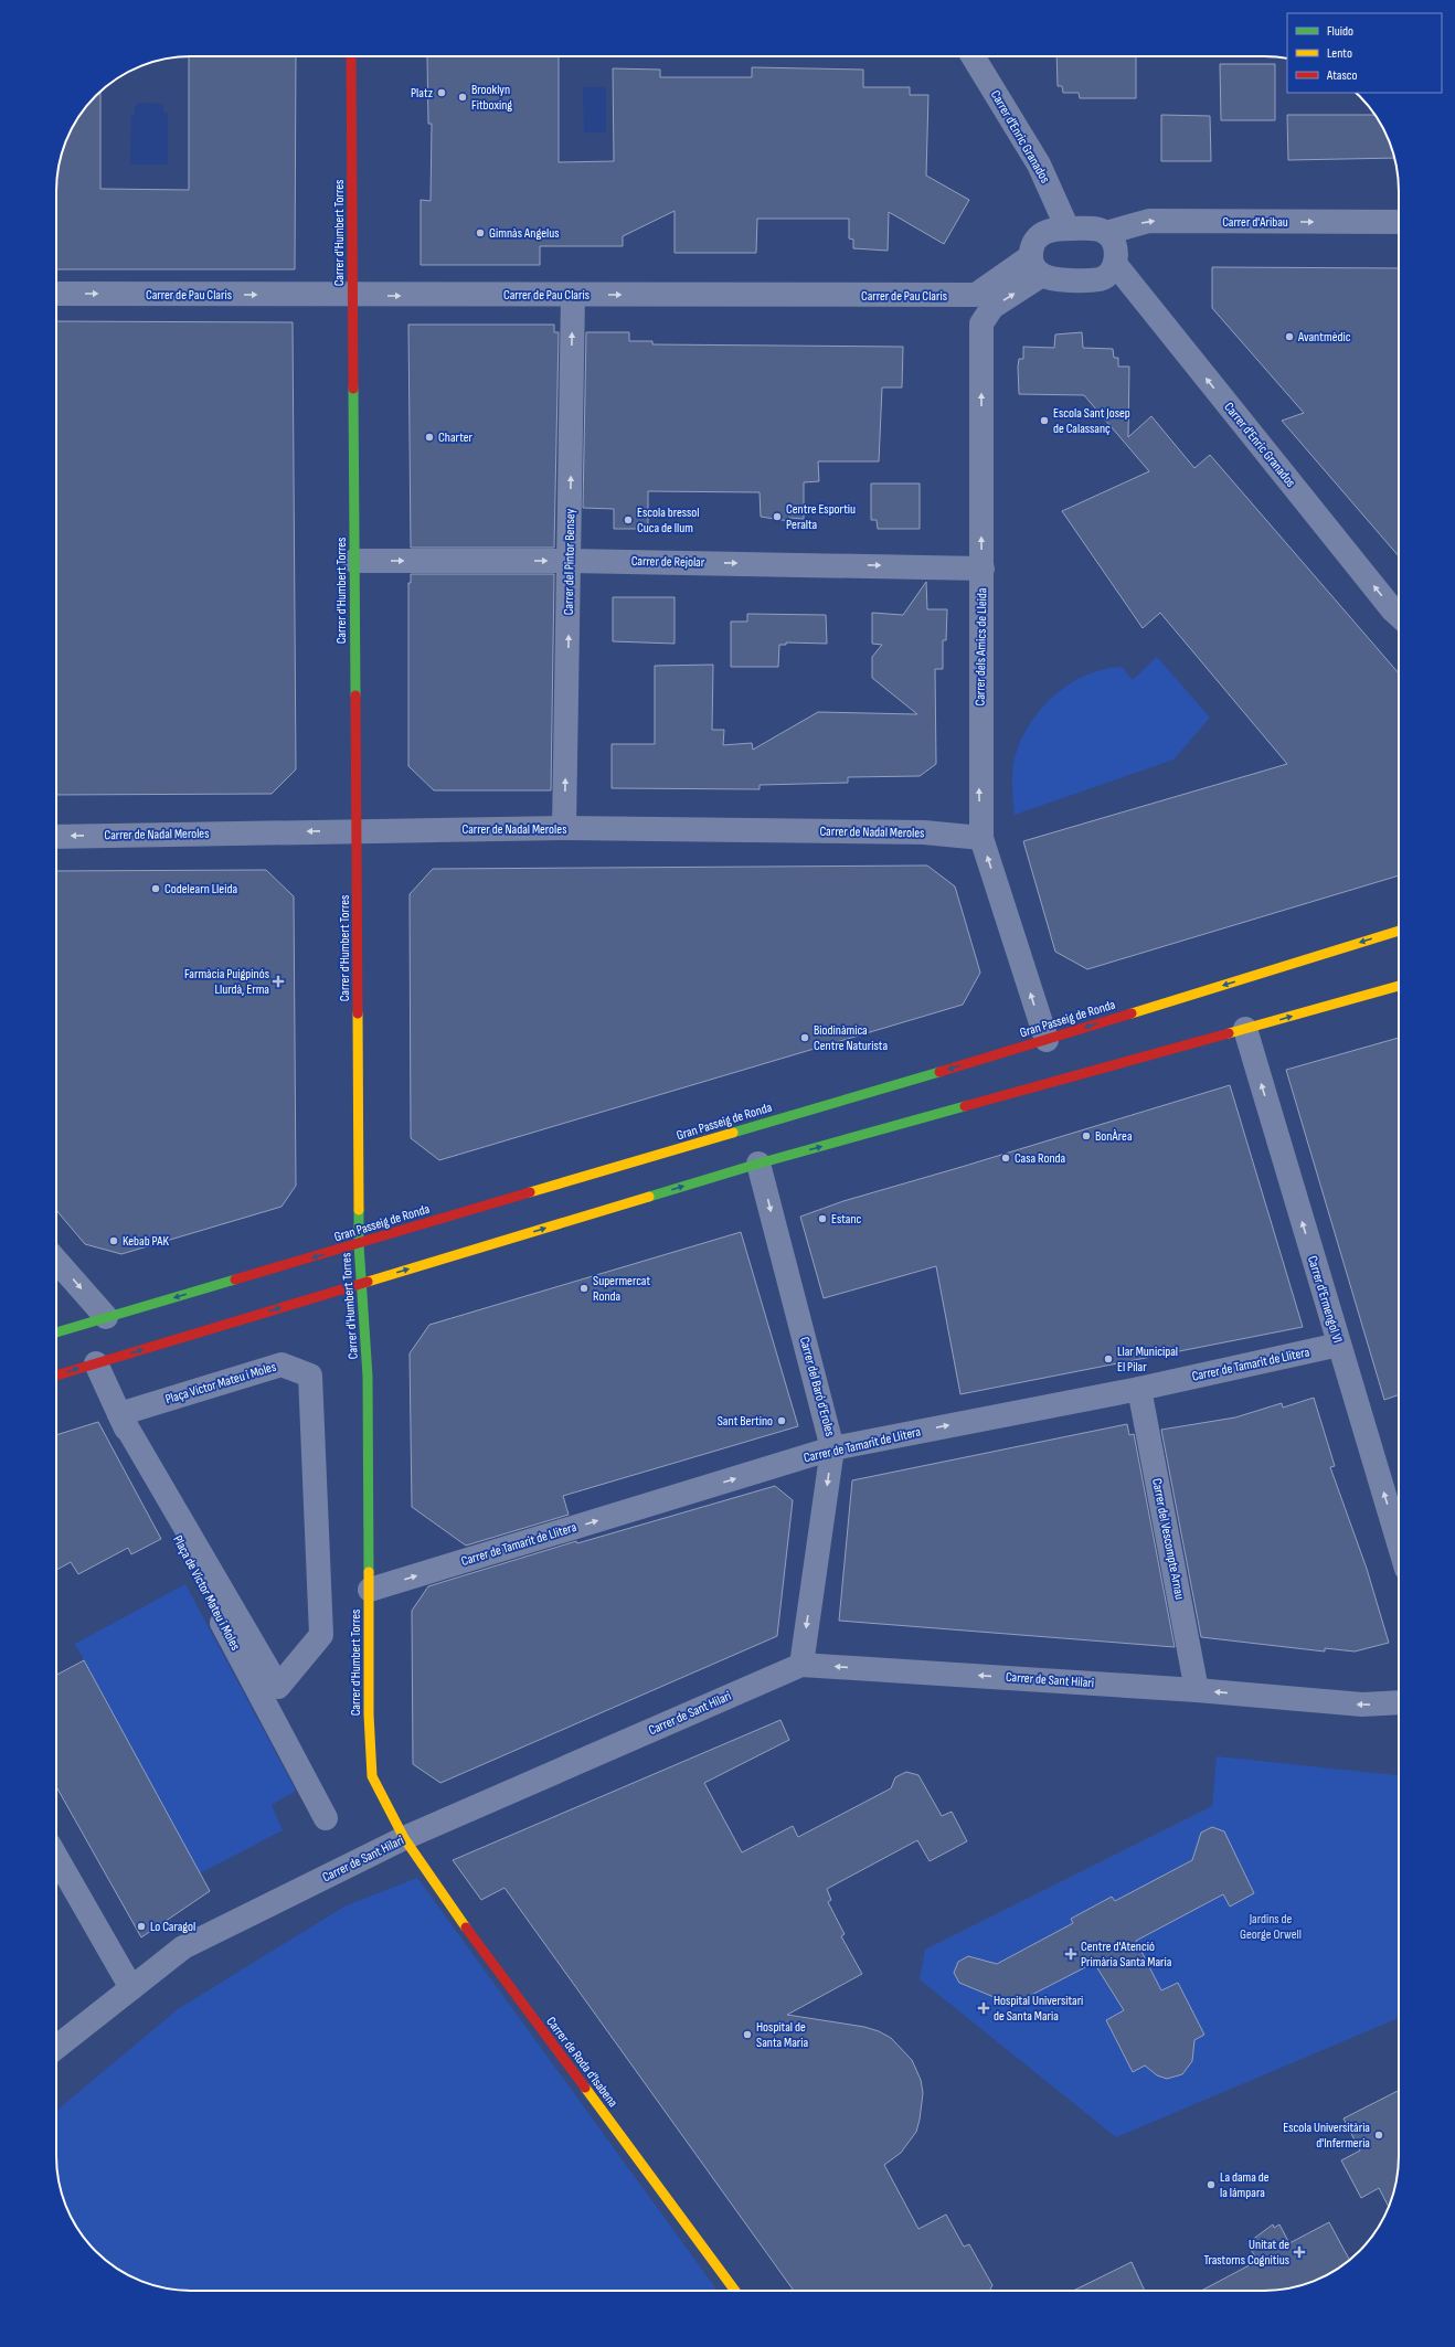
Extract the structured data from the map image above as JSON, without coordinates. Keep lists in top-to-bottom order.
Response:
{
  "streets": {
    "main road": ["Carrer d'Humbert Torres", "Gran Passeig de Ronda", "Carrer de Roda d'Isabena"],
    "street": [
      "Carrer d'Enric Granados",
      "Carrer d'Aribau",
      "Carrer de Pau Claris",
      "Carrer del Pintor Bensey",
      "Carrer de Rejolar",
      "Carrer dels Amics de Lleida",
      "Carrer de Nadal Meroles",
      "Carrer d'Ermengol VI",
      "Carrer de Tamarit de Llitera",
      "Plaça Victor Mateu i Moles",
      "Carrer del Baró d'Eroles",
      "Carrer del Vescompte Arnau",
      "Plaça de Víctor Mateu i Moles",
      "Carrer de Sant Hilari"
    ]
  },
  "crossings": [
    ["Carrer d'Enric Granados", "Carrer d'Aribau"],
    ["Carrer d'Enric Granados", "Carrer de Pau Claris"],
    ["Carrer d'Enric Granados", "Carrer dels Amics de Lleida"],
    ["Carrer d'Aribau", "Carrer de Pau Claris"],
    ["Carrer d'Aribau", "Carrer dels Amics de Lleida"],
    ["Carrer d'Humbert Torres", "Carrer de Pau Claris"],
    ["Carrer d'Humbert Torres", "Carrer de Rejolar"],
    ["Carrer d'Humbert Torres", "Carrer de Nadal Meroles"],
    ["Carrer d'Humbert Torres", "Gran Passeig de Ronda"],
    ["Carrer d'Humbert Torres", "Carrer de Tamarit de Llitera"],
    ["Carrer d'Humbert Torres", "Carrer de Sant Hilari"],
    ["Carrer d'Humbert Torres", "Carrer de Roda d'Isabena"],
    ["Carrer de Pau Claris", "Carrer del Pintor Bensey"],
    ["Carrer de Pau Claris", "Carrer dels Amics de Lleida"],
    ["Carrer del Pintor Bensey", "Carrer de Rejolar"],
    ["Carrer del Pintor Bensey", "Carrer de Nadal Meroles"],
    ["Carrer de Rejolar", "Carrer dels Amics de Lleida"],
    ["Carrer dels Amics de Lleida", "Carrer de Nadal Meroles"],
    ["Carrer dels Amics de Lleida", "Gran Passeig de Ronda"],
    ["Carrer d'Ermengol VI", "Carrer de Tamarit de Llitera"],
    ["Carrer de Tamarit de Llitera", "Carrer del Baró d'Eroles"],
    ["Carrer de Tamarit de Llitera", "Carrer del Vescompte Arnau"],
    ["Plaça Victor Mateu i Moles", "Plaça de Víctor Mateu i Moles"],
    ["Carrer del Baró d'Eroles", "Carrer de Sant Hilari"],
    ["Carrer del Vescompte Arnau", "Carrer de Sant Hilari"],
    ["Carrer de Sant Hilari", "Carrer de Roda d'Isabena"]
  ],
  "one_way": [
    "Carrer d'Enric Granados",
    "Carrer d'Aribau",
    "Carrer de Pau Claris",
    "Carrer del Pintor Bensey",
    "Carrer de Rejolar",
    "Carrer dels Amics de Lleida",
    "Carrer d'Ermengol VI",
    "Carrer de Tamarit de Llitera",
    "Carrer del Baró d'Eroles",
    "Carrer de Sant Hilari"
  ],
  "parks": ["Jardins de George Orwell"],
  "places": {
    "other": [
      "Platz",
      "Brooklyn Fitboxing",
      "Gimnàs Angelus",
      "Avantmèdic",
      "Escola Sant Josep de Calassanç",
      "Charter",
      "Centre Esportiu Peralta",
      "Escola bressol Cuca de llum",
      "Codelearn Lleida",
      "Biodinàmica Centre Naturista",
      "BonÀrea",
      "Casa Ronda",
      "Estanc",
      "Kebab PAK",
      "Supermercat Ronda",
      "Llar Municipal El Pilar",
      "Sant Bertino",
      "Lo Caragol",
      "Hospital de Santa Maria",
      "Escola Universitària d'Infermeria",
      "La dama de la lámpara"
    ],
    "health": [
      "Farmàcia Puigpinós Llurdà, Erma",
      "Centre d'Atenció Primària Santa Maria",
      "Hospital Universitari de Santa Maria",
      "Unitat de Trastorns Cognitius"
    ]
  },
  "legend": ["Fluido", "Lento", "Atasco"]
}
